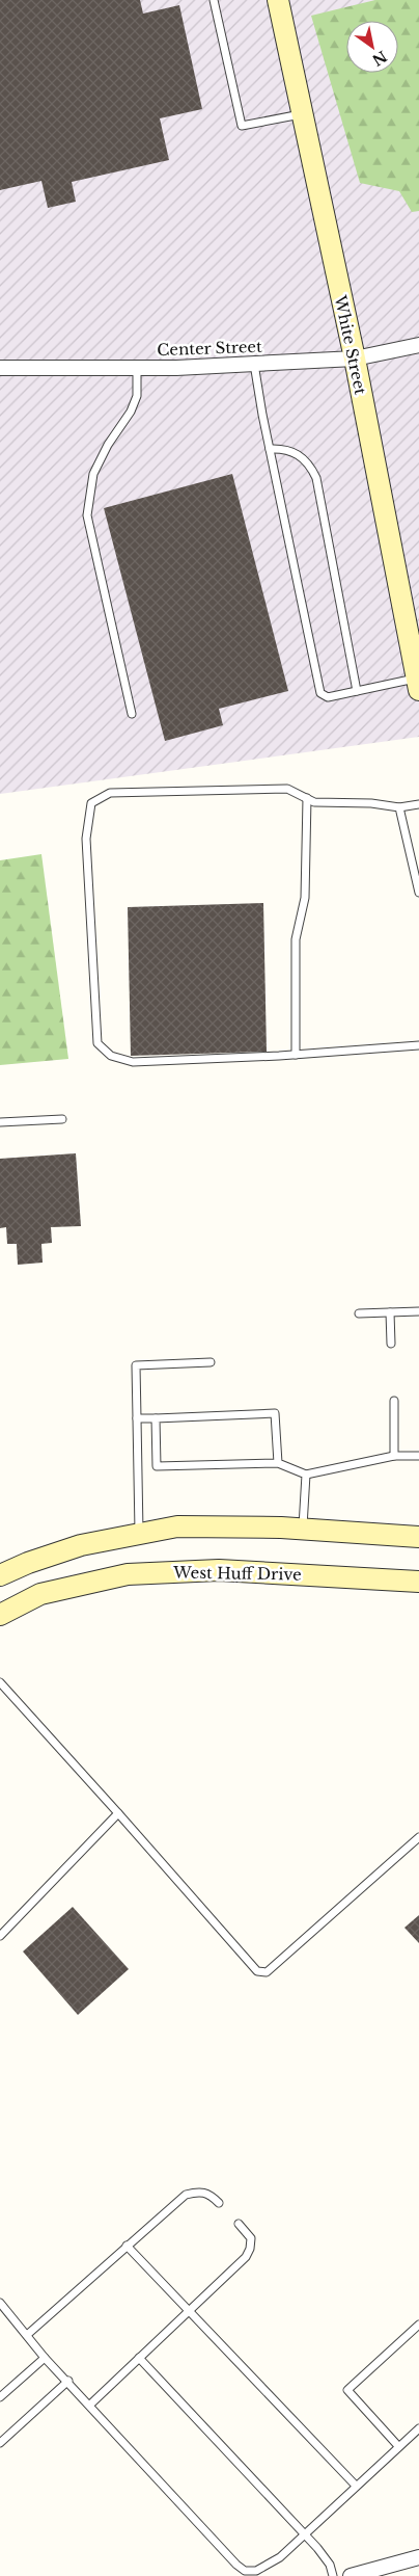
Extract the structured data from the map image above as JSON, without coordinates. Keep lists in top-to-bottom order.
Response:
{
  "streets": {
    "street": ["White Street", "Center Street", "West Huff Drive"]
  },
  "crossings": [
    ["White Street", "Center Street"]
  ],
  "north": "bottom right"
}
